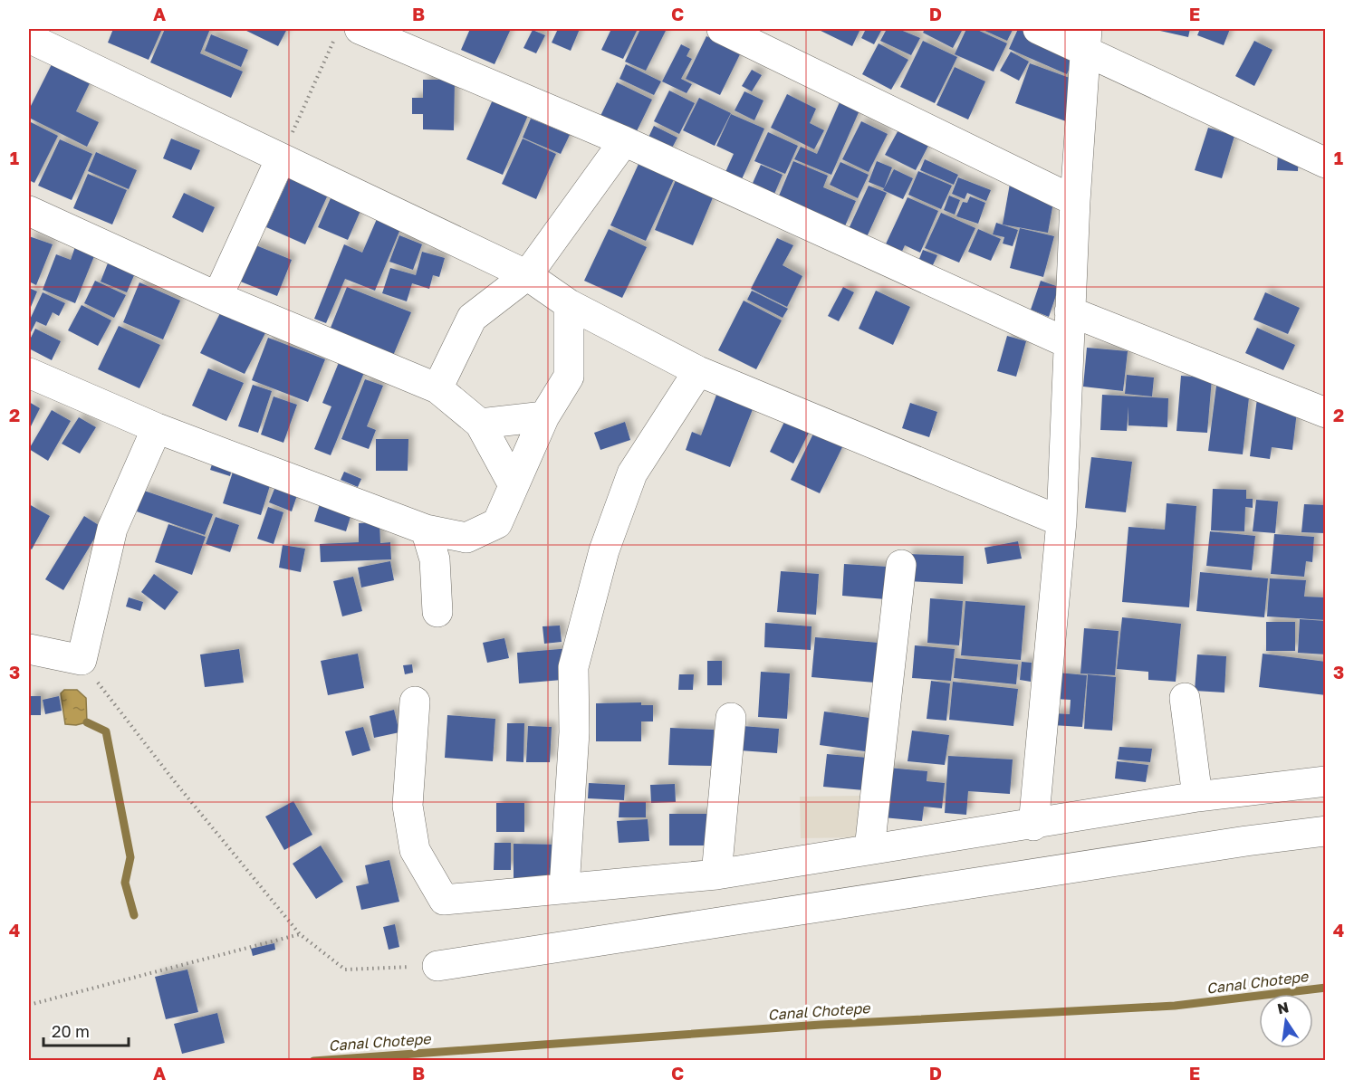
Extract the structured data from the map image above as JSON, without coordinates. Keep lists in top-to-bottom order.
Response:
{
  "water": ["Canal Chotepe"],
  "scale_bar": "20 m",
  "north": "top",
  "grid": {
    "columns": [
      "A",
      "B",
      "C",
      "D",
      "E"
    ],
    "rows": [
      "1",
      "2",
      "3",
      "4"
    ]
  }
}
